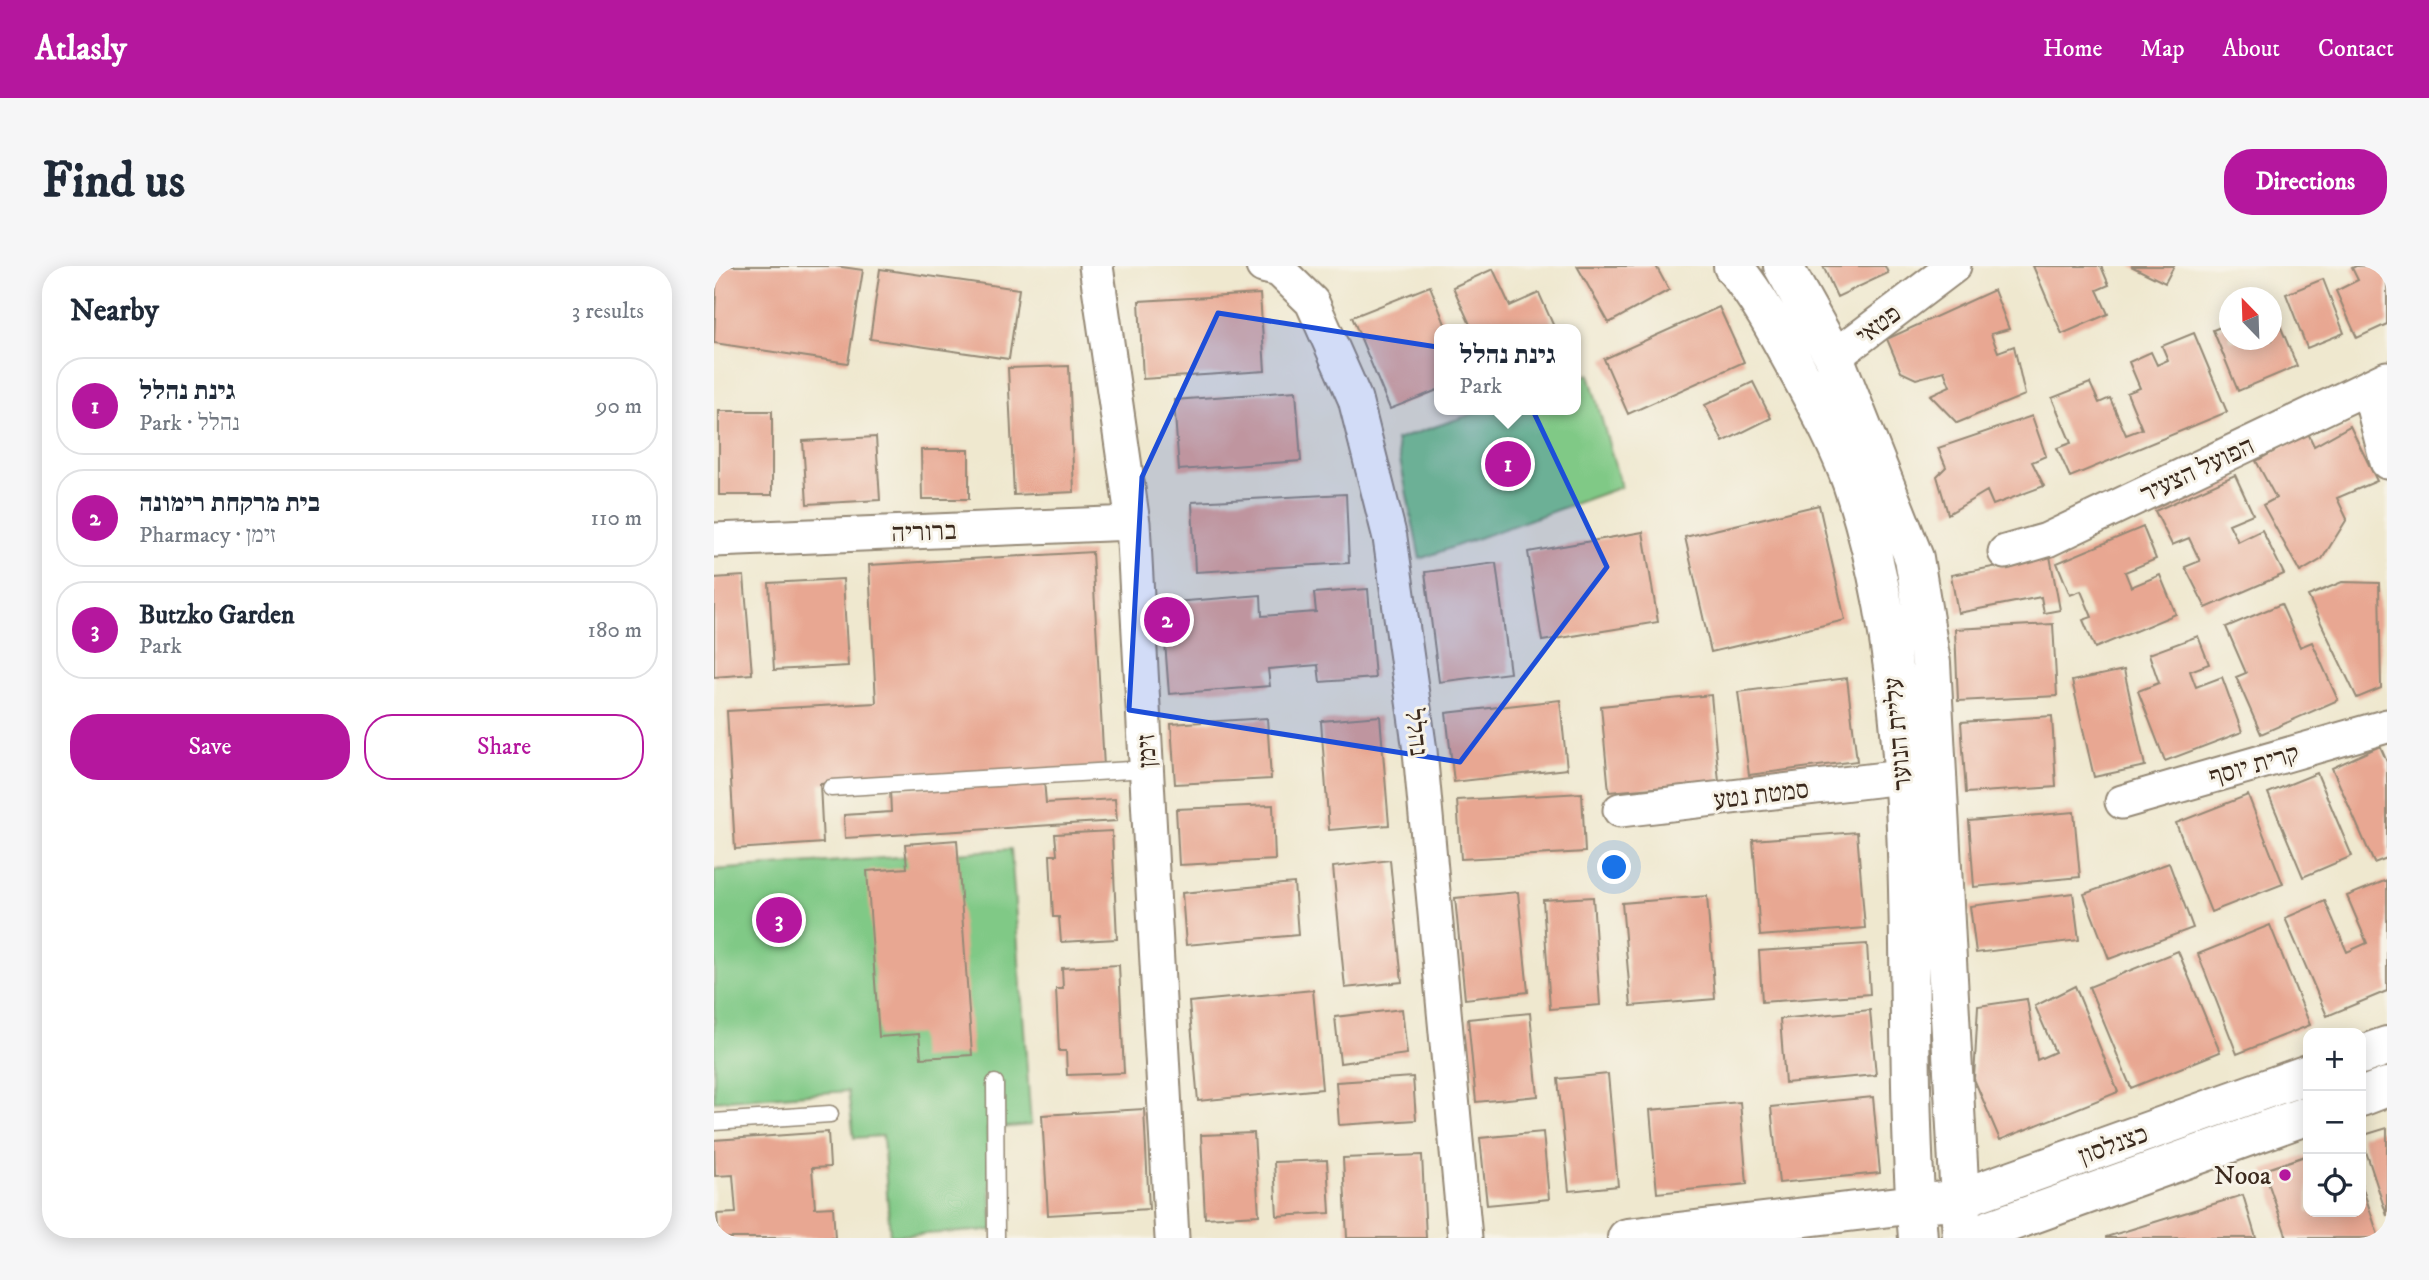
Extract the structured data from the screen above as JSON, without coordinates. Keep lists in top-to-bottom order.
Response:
{
  "streets": {
    "street": [
      "פטאי",
      "הפועל הצעיר",
      "ברוריה",
      "נהלל",
      "עליית הנוער",
      "זימן",
      "קרית יוסף",
      "סמטת נטע",
      "כצנלסון"
    ]
  },
  "crossings": [
    ["פטאי", "עליית הנוער"],
    ["ברוריה", "זימן"],
    ["עליית הנוער", "סמטת נטע"],
    ["עליית הנוער", "כצנלסון"]
  ],
  "places": ["Nooa"],
  "north": "top left",
  "page": {
    "header": "Atlasly",
    "nav": [
      "Home",
      "Map",
      "About",
      "Contact"
    ],
    "buttons": [
      "Directions",
      ["Save", "Share"]
    ],
    "title": "Find us",
    "heading": ["Nearby", "3 results"],
    "popup": ["גינת נהלל", "Park"],
    "list": [
      {
        "mark": "1",
        "name": "גינת נהלל",
        "note": "Park · נהלל",
        "value": "90 m"
      },
      {
        "mark": "2",
        "name": "בית מרקחת רימונה",
        "note": "Pharmacy · זימן",
        "value": "110 m"
      },
      {
        "mark": "3",
        "name": "Butzko Garden",
        "note": "Park",
        "value": "180 m"
      }
    ],
    "pins": ["1", "2", "3"],
    "map_buttons": ["+", "−"]
  }
}
